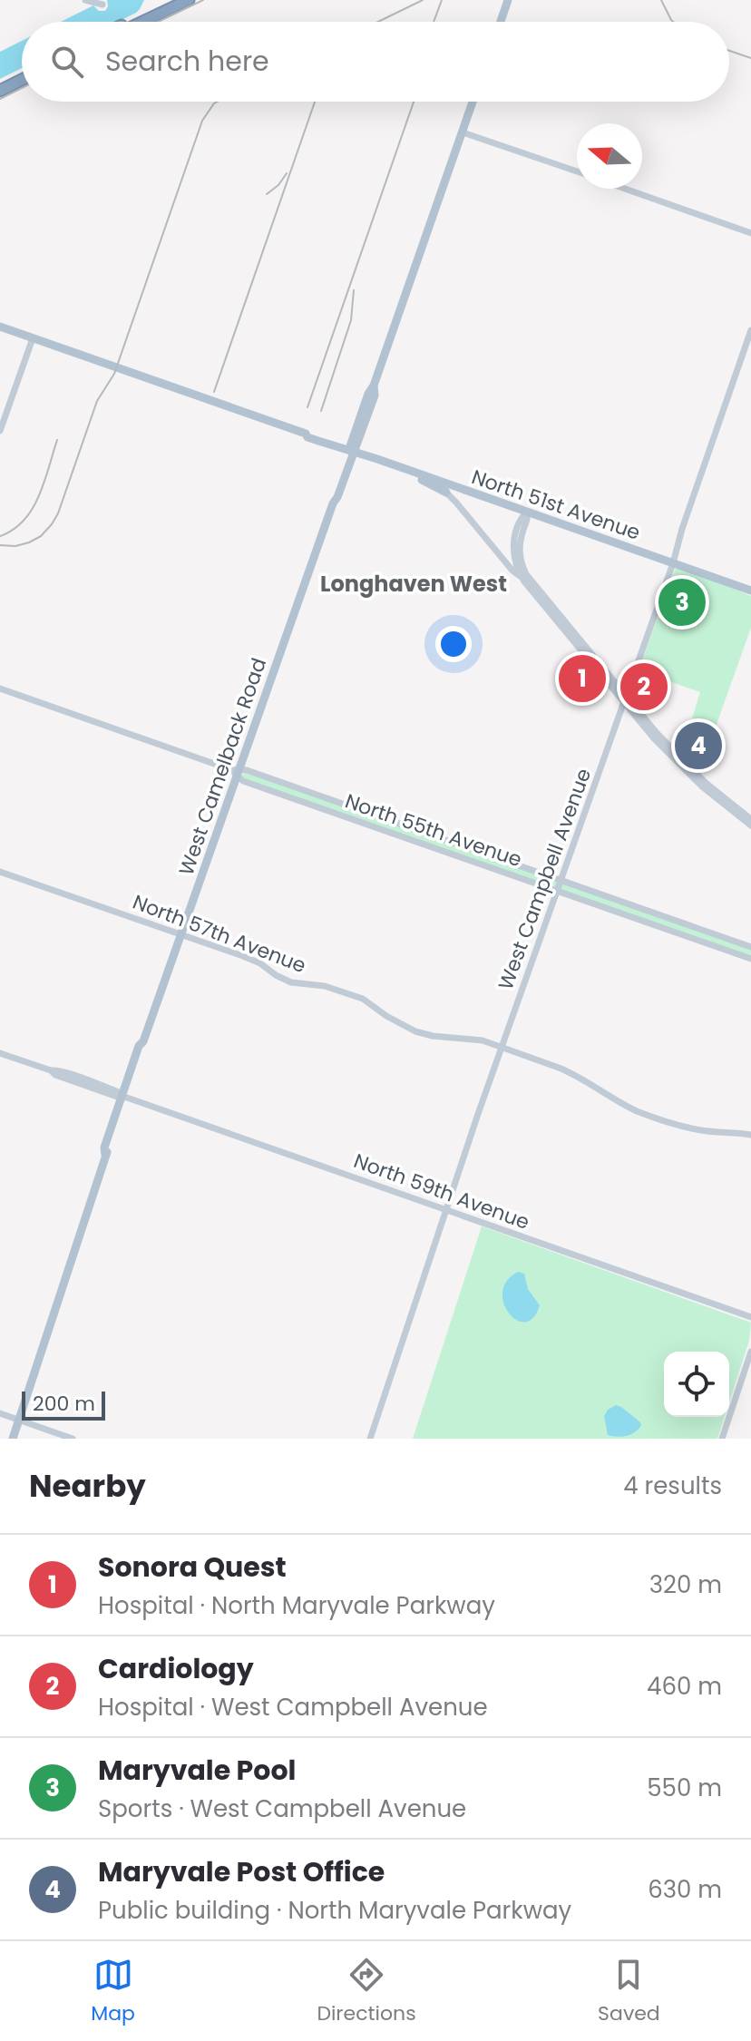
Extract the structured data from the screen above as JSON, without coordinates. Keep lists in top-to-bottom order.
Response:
{
  "streets": {
    "main road": ["North 51st Avenue", "West Camelback Road"],
    "street": [
      "North 55th Avenue",
      "West Campbell Avenue",
      "North 57th Avenue",
      "North 59th Avenue"
    ]
  },
  "crossings": [
    ["North 51st Avenue", "West Camelback Road"],
    ["North 51st Avenue", "West Campbell Avenue"],
    ["West Camelback Road", "North 55th Avenue"],
    ["West Camelback Road", "North 57th Avenue"],
    ["West Camelback Road", "North 59th Avenue"],
    ["North 55th Avenue", "West Campbell Avenue"],
    ["West Campbell Avenue", "North 57th Avenue"],
    ["West Campbell Avenue", "North 59th Avenue"]
  ],
  "districts": ["Longhaven West"],
  "scale_bar": "200 m",
  "north": "left",
  "page": {
    "search": "Search here",
    "pins": [
      "3",
      "1",
      "2",
      "4"
    ],
    "scale": "200 m",
    "heading": ["Nearby", "4 results"],
    "list": [
      {
        "mark": "1",
        "name": "Sonora Quest",
        "note": "Hospital · North Maryvale Parkway",
        "value": "320 m"
      },
      {
        "mark": "2",
        "name": "Cardiology",
        "note": "Hospital · West Campbell Avenue",
        "value": "460 m"
      },
      {
        "mark": "3",
        "name": "Maryvale Pool",
        "note": "Sports · West Campbell Avenue",
        "value": "550 m"
      },
      {
        "mark": "4",
        "name": "Maryvale Post Office",
        "note": "Public building · North Maryvale Parkway",
        "value": "630 m"
      }
    ],
    "nav": ["Map", "Directions", "Saved"]
  }
}
